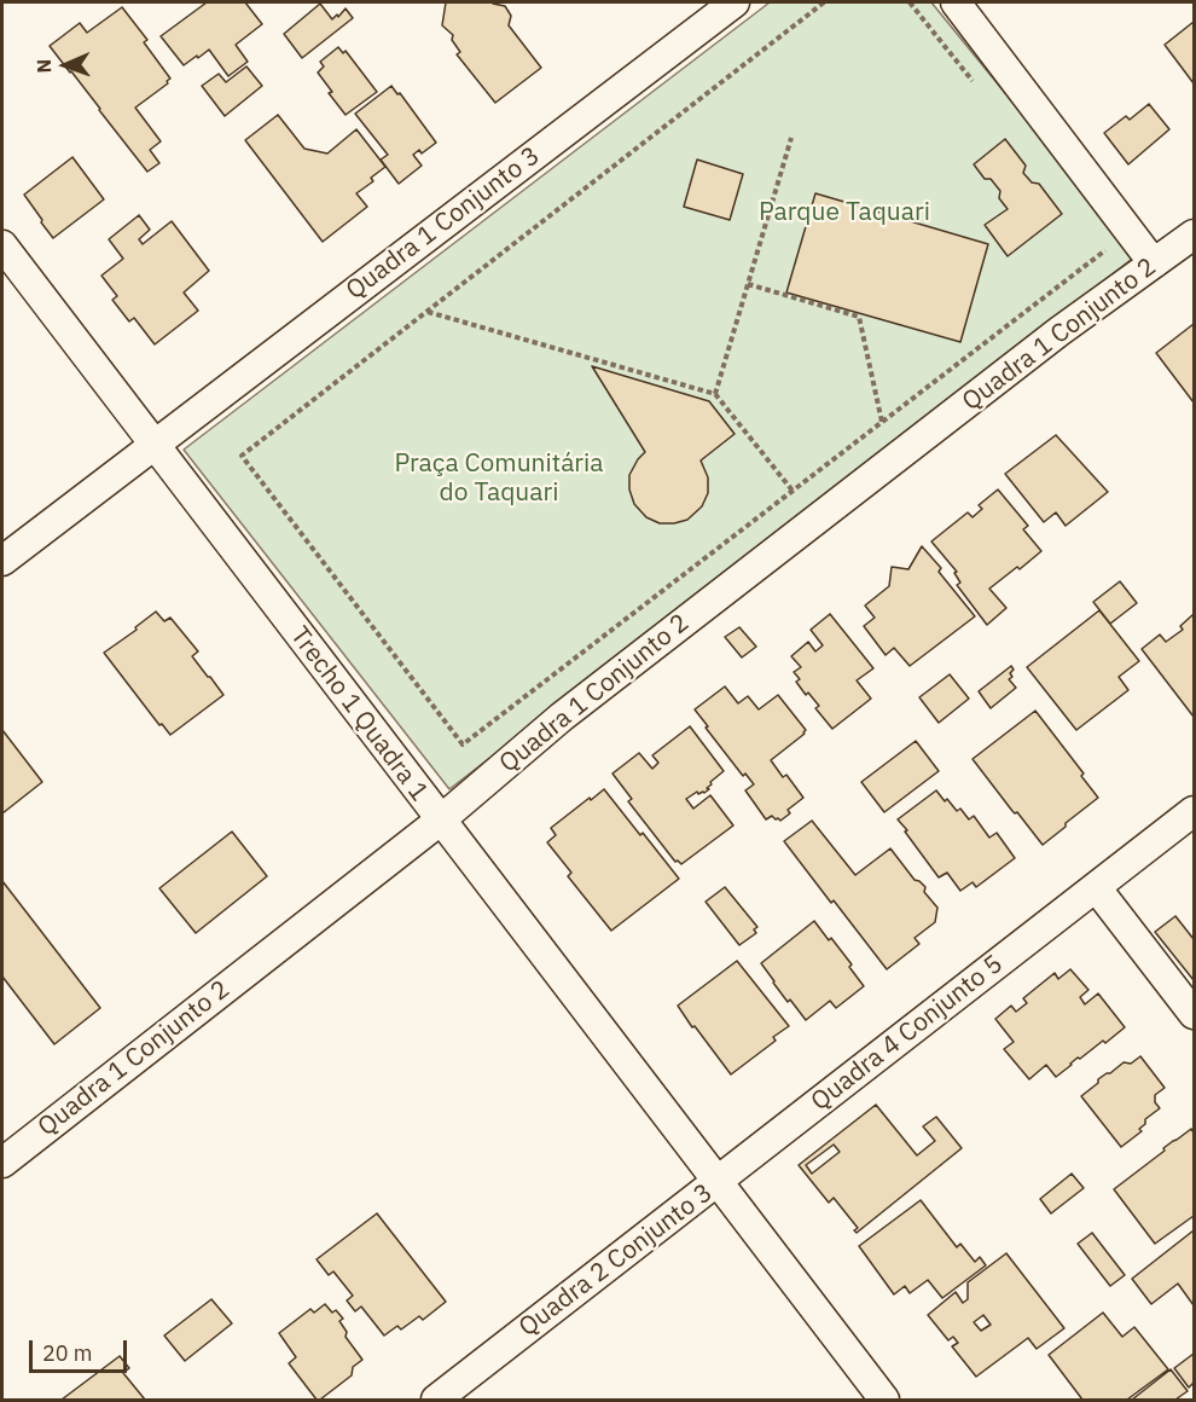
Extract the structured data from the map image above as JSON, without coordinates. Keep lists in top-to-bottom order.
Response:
{
  "streets": {
    "street": [
      "Quadra 1 Conjunto 3",
      "Quadra 1 Conjunto 2",
      "Trecho 1 Quadra 1",
      "Quadra 4 Conjunto 5",
      "Quadra 2 Conjunto 3"
    ]
  },
  "crossings": [
    ["Quadra 1 Conjunto 3", "Trecho 1 Quadra 1"],
    ["Quadra 1 Conjunto 2", "Trecho 1 Quadra 1"],
    ["Trecho 1 Quadra 1", "Quadra 4 Conjunto 5"],
    ["Trecho 1 Quadra 1", "Quadra 2 Conjunto 3"],
    ["Quadra 4 Conjunto 5", "Quadra 2 Conjunto 3"]
  ],
  "parks": ["Parque Taquari", "Praça Comunitária do Taquari"],
  "scale_bar": "20 m",
  "north": "left"
}
